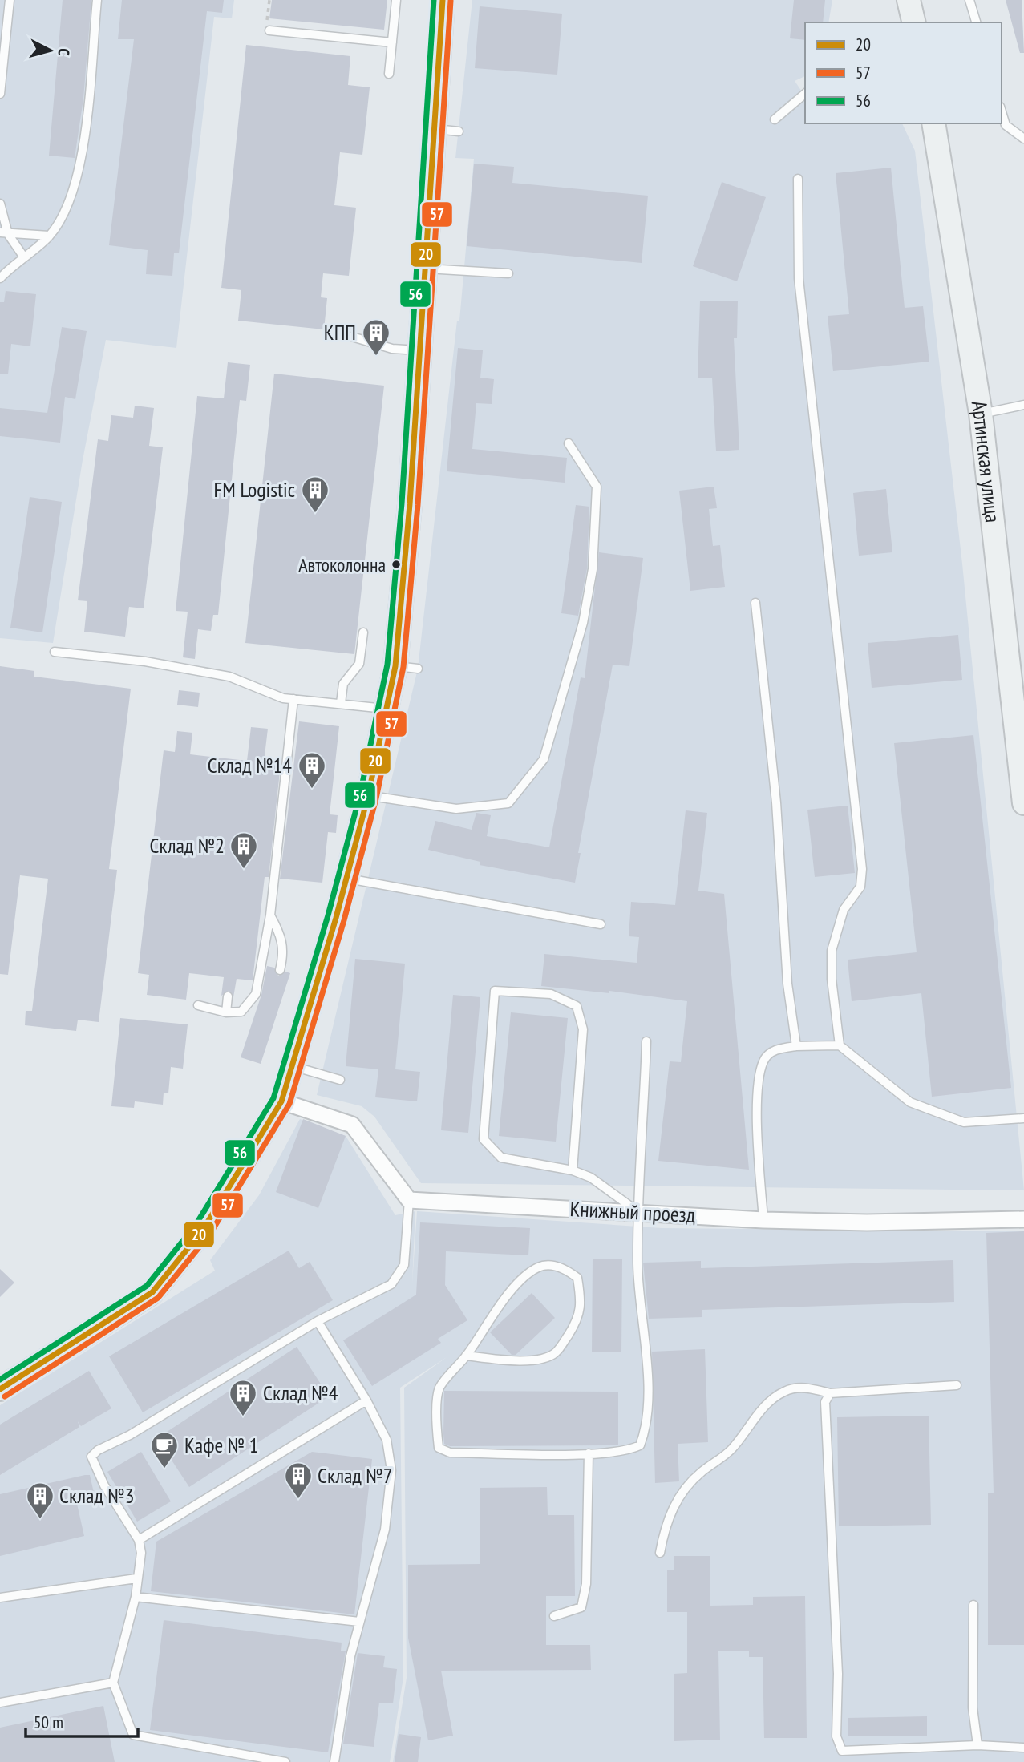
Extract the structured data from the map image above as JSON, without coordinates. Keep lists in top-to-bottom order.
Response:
{
  "streets": {
    "main road": ["Артинская улица"],
    "street": ["Книжный проезд"]
  },
  "places": {
    "building": [
      "КПП",
      "FM Logistic",
      "Склад №14",
      "Склад №2",
      "Склад №4",
      "Склад №7",
      "Склад №3"
    ],
    "other": ["Автоколонна"],
    "cafe": ["Кафе № 1"]
  },
  "lines": ["transit line 20", "transit line 56", "transit line 57"],
  "legend": ["20", "57", "56"],
  "scale_bar": "50 m",
  "north": "right"
}
